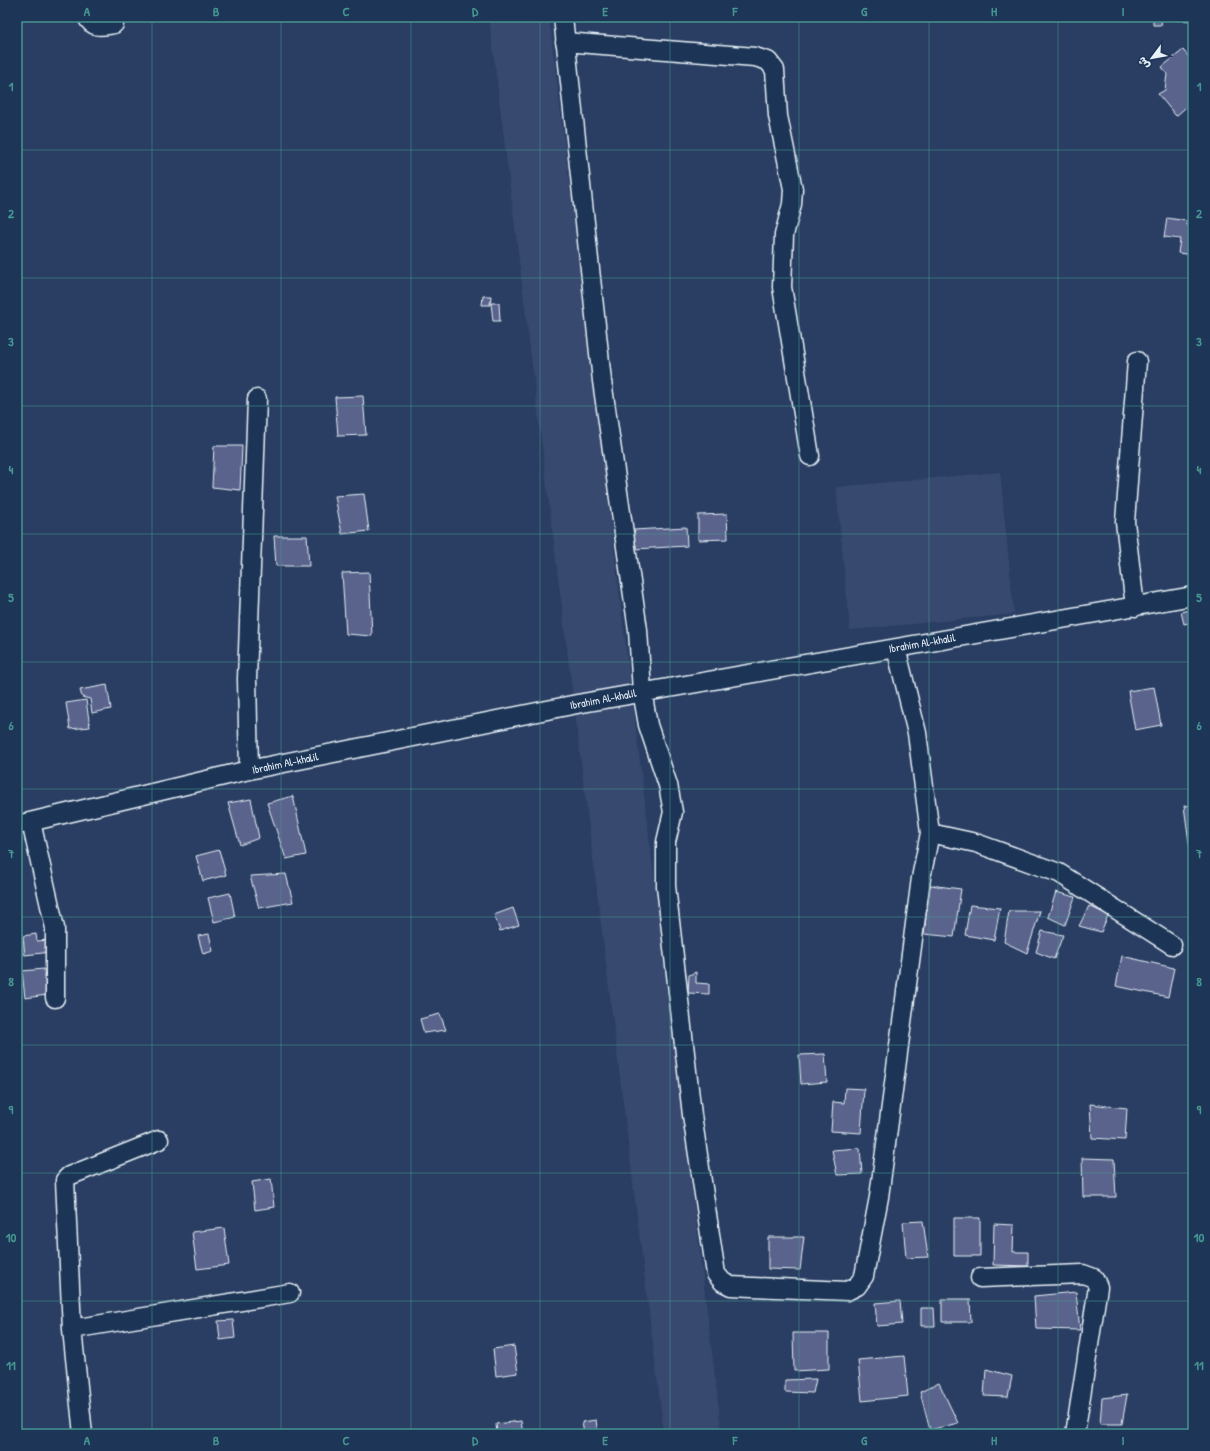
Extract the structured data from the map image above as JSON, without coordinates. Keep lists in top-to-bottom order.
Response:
{
  "streets": {
    "street": ["Ibrahim Al-khalil"]
  },
  "north": "bottom left",
  "grid": {
    "columns": [
      "A",
      "B",
      "C",
      "D",
      "E",
      "F",
      "G",
      "H",
      "I"
    ],
    "rows": [
      "1",
      "2",
      "3",
      "4",
      "5",
      "6",
      "7",
      "8",
      "9",
      "10",
      "11"
    ]
  }
}
